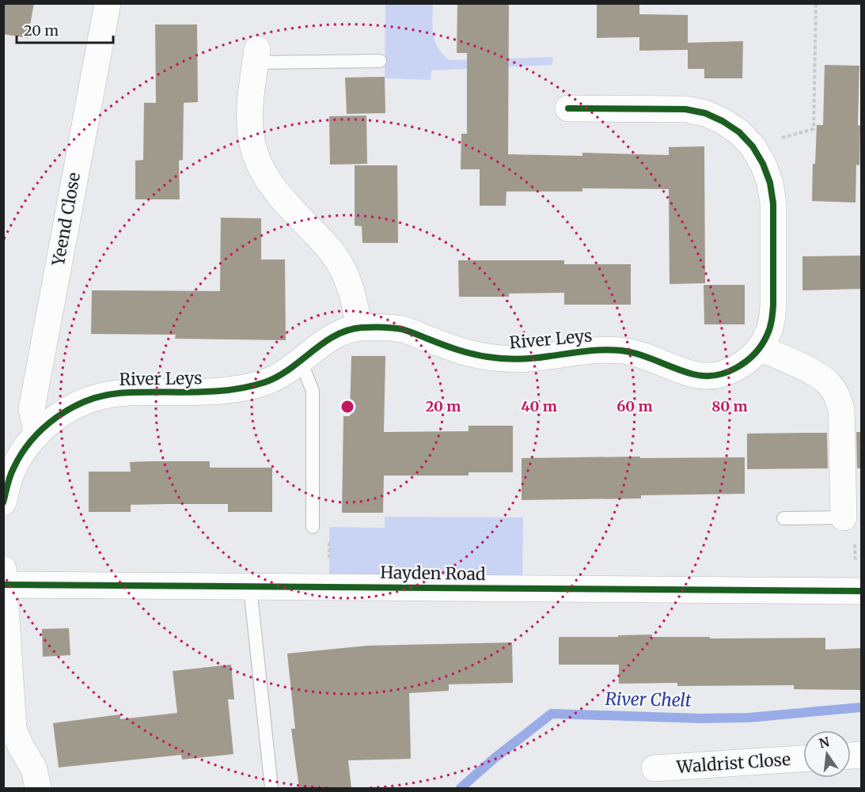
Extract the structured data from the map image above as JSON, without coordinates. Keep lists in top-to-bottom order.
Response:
{
  "streets": {
    "street": [
      "Yeend Close",
      "River Leys",
      "Hayden Road",
      "Waldrist Close"
    ]
  },
  "crossings": [
    ["Yeend Close", "River Leys"]
  ],
  "water": ["River Chelt"],
  "scale_bar": "20 m",
  "north": "top",
  "rings": [
    "20 m",
    "40 m",
    "60 m",
    "80 m"
  ]
}
